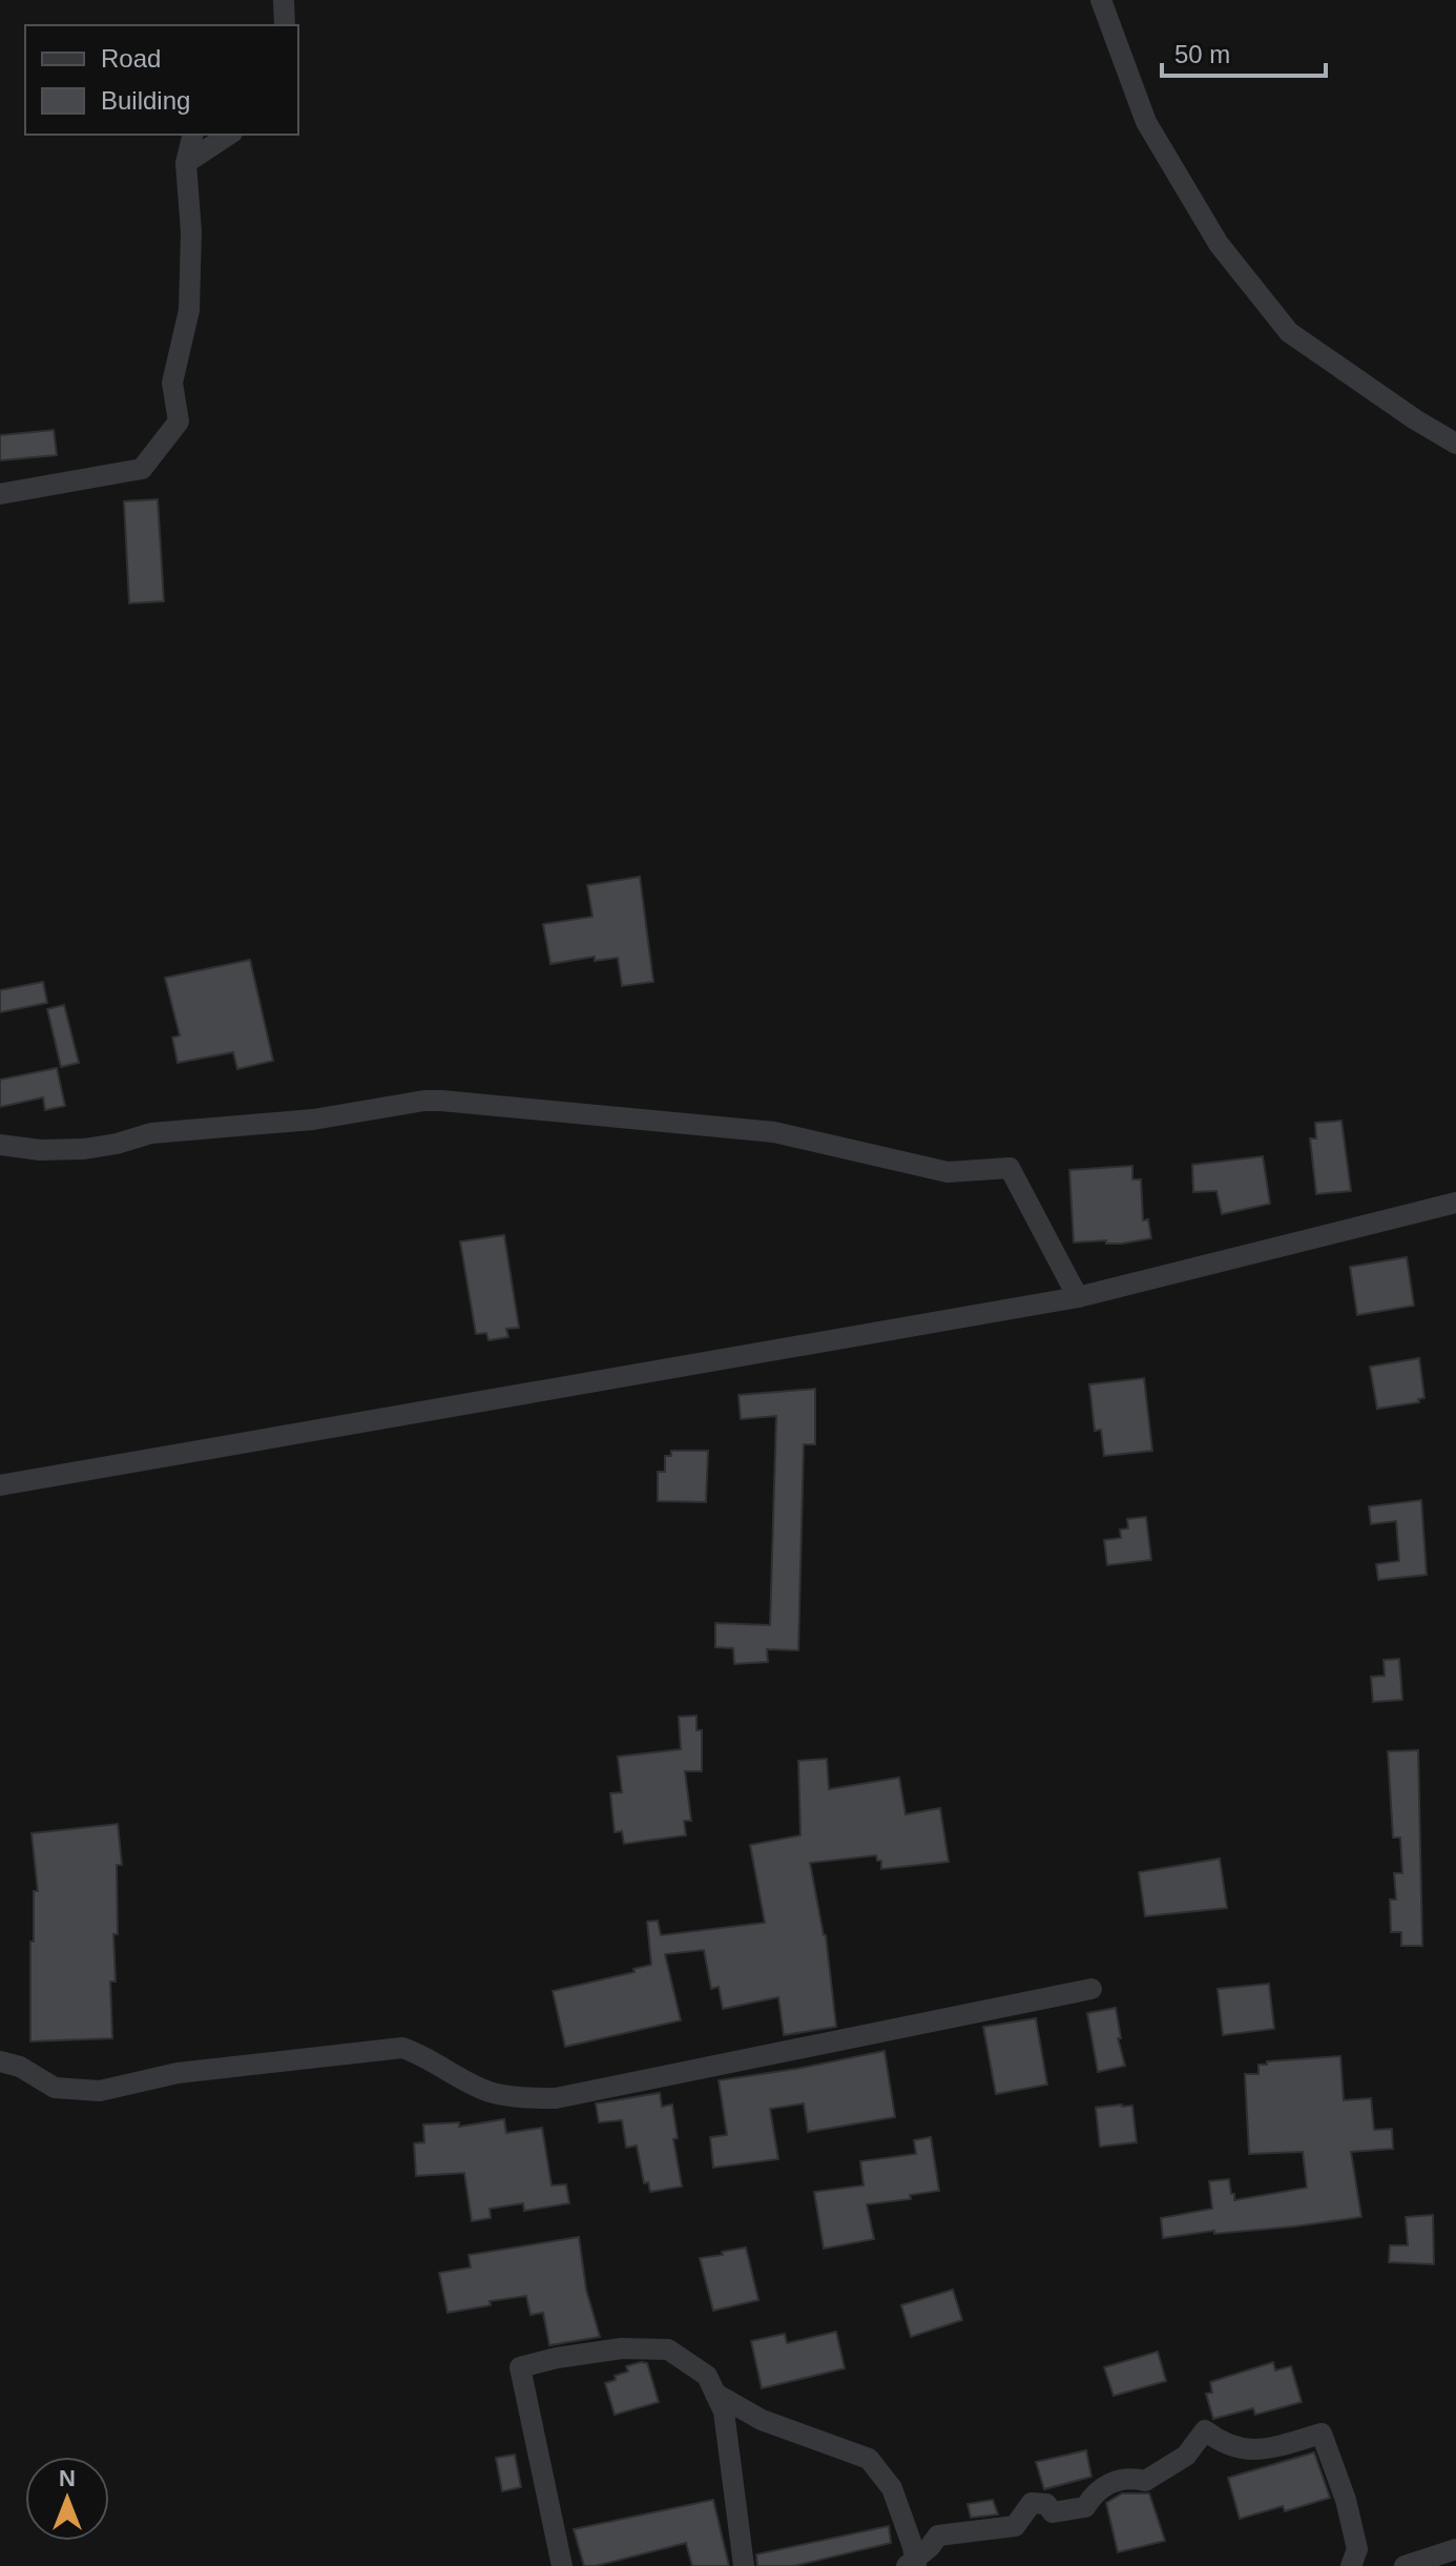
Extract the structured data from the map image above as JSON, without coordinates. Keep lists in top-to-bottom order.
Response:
{
  "legend": ["Road", "Building"],
  "scale_bar": "50 m",
  "north": "top"
}
